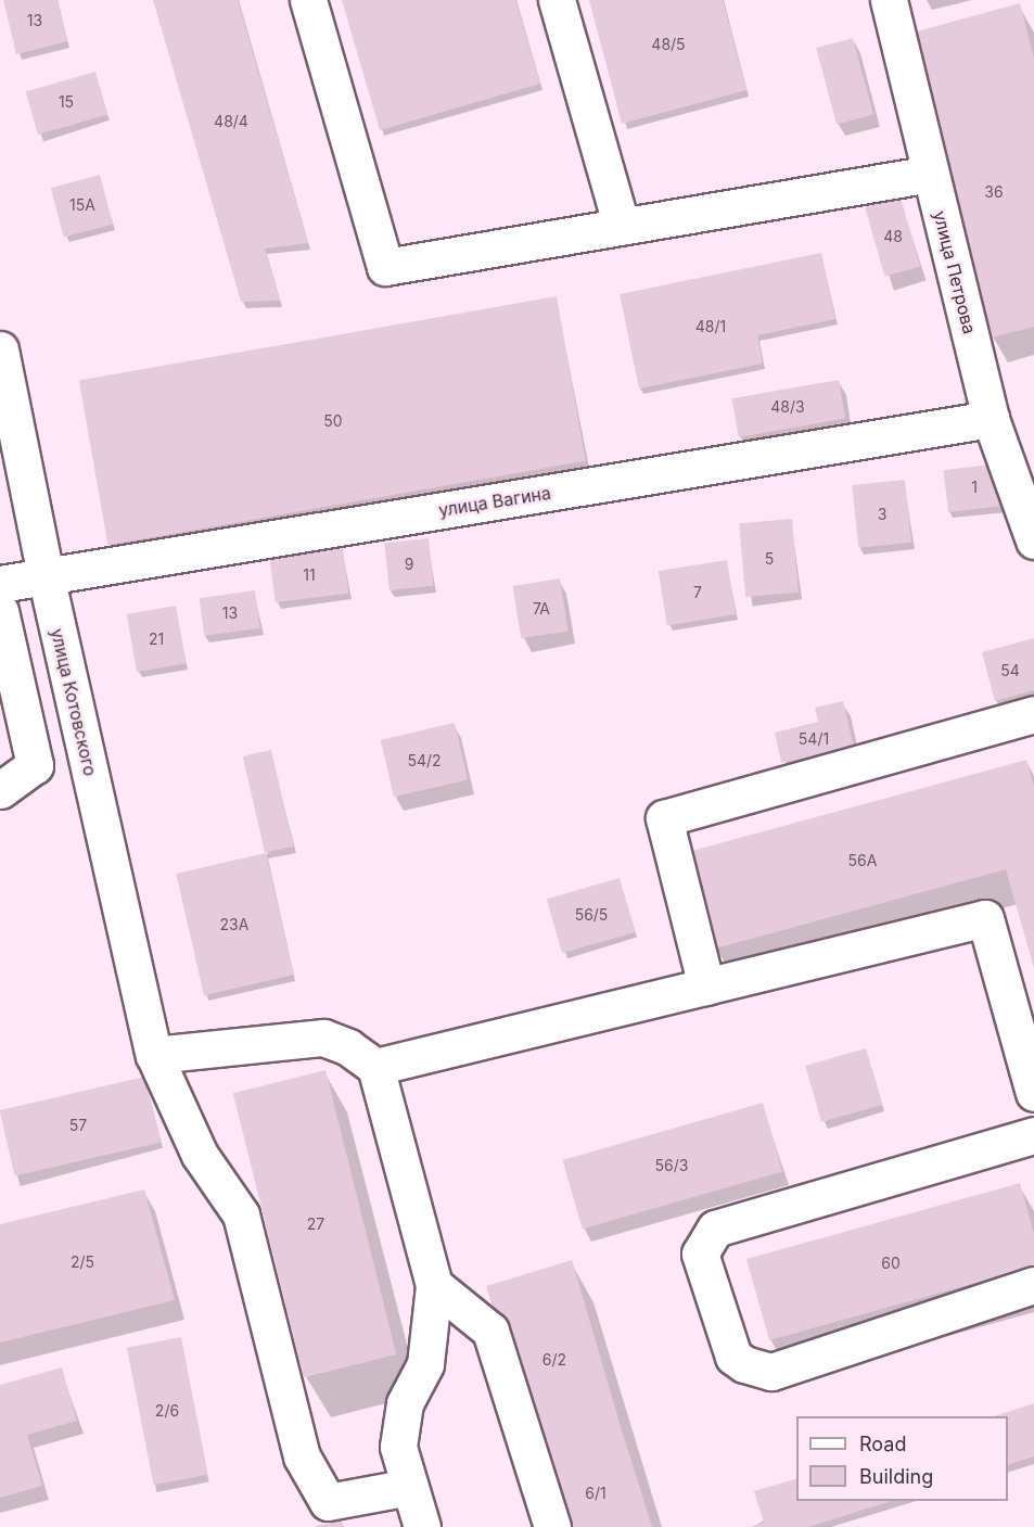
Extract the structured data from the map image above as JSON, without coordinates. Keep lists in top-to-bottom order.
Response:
{
  "streets": {
    "street": ["улица Петрова", "улица Вагина", "улица Котовского"]
  },
  "crossings": [
    ["улица Петрова", "улица Вагина"],
    ["улица Вагина", "улица Котовского"]
  ],
  "house_numbers": [
    "13",
    "48/5",
    "15",
    "48/4",
    "36",
    "15А",
    "48",
    "48/1",
    "48/3",
    "50",
    "1",
    "3",
    "5",
    "9",
    "11",
    "7",
    "7А",
    "13",
    "21",
    "54",
    "54/1",
    "54/2",
    "56А",
    "56/5",
    "23А",
    "57",
    "56/3",
    "27",
    "2/5",
    "60",
    "6/2",
    "2/6",
    "6/1"
  ],
  "legend": ["Road", "Building"]
}
